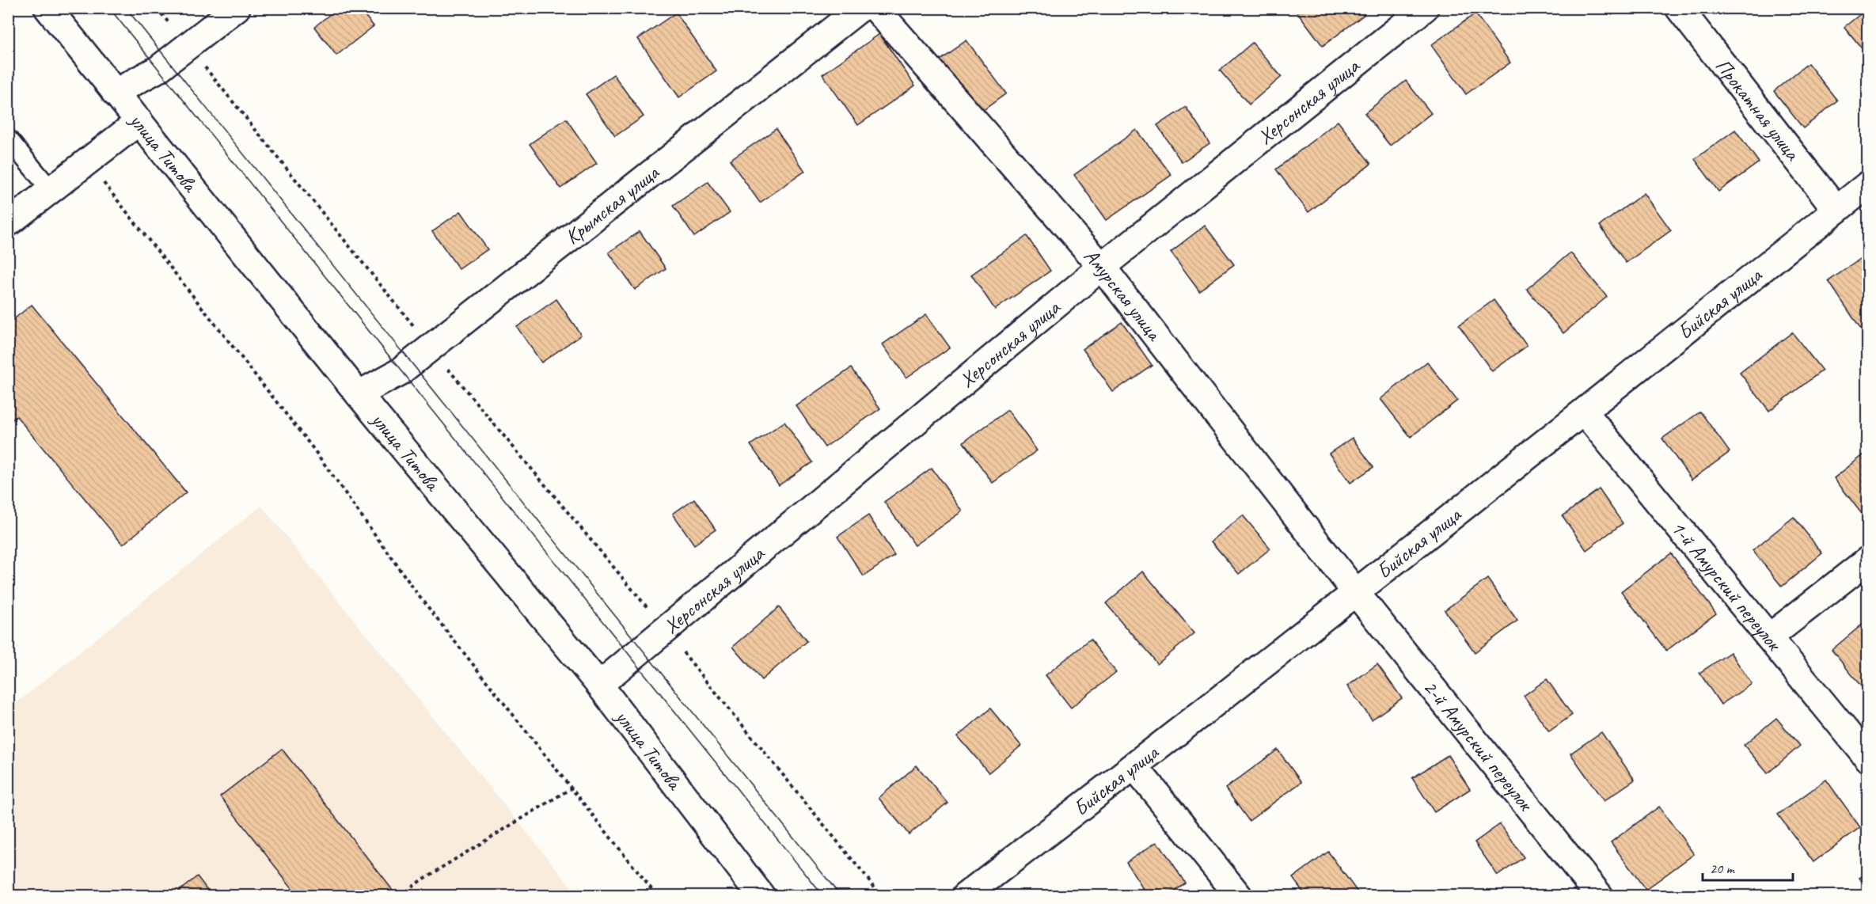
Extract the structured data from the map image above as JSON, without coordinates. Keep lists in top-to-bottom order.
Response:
{
  "streets": {
    "street": [
      "Херсонская улица",
      "Прокатная улица",
      "улица Титова",
      "Крымская улица",
      "Амурская улица",
      "Бийская улица",
      "1-й Амурский переулок",
      "2-й Амурский переулок"
    ]
  },
  "crossings": [
    ["Херсонская улица", "улица Титова"],
    ["Херсонская улица", "Амурская улица"],
    ["Прокатная улица", "Бийская улица"],
    ["улица Титова", "Крымская улица"],
    ["Амурская улица", "Бийская улица"],
    ["Амурская улица", "2-й Амурский переулок"],
    ["Бийская улица", "1-й Амурский переулок"],
    ["Бийская улица", "2-й Амурский переулок"]
  ],
  "scale_bar": "20 m"
}
